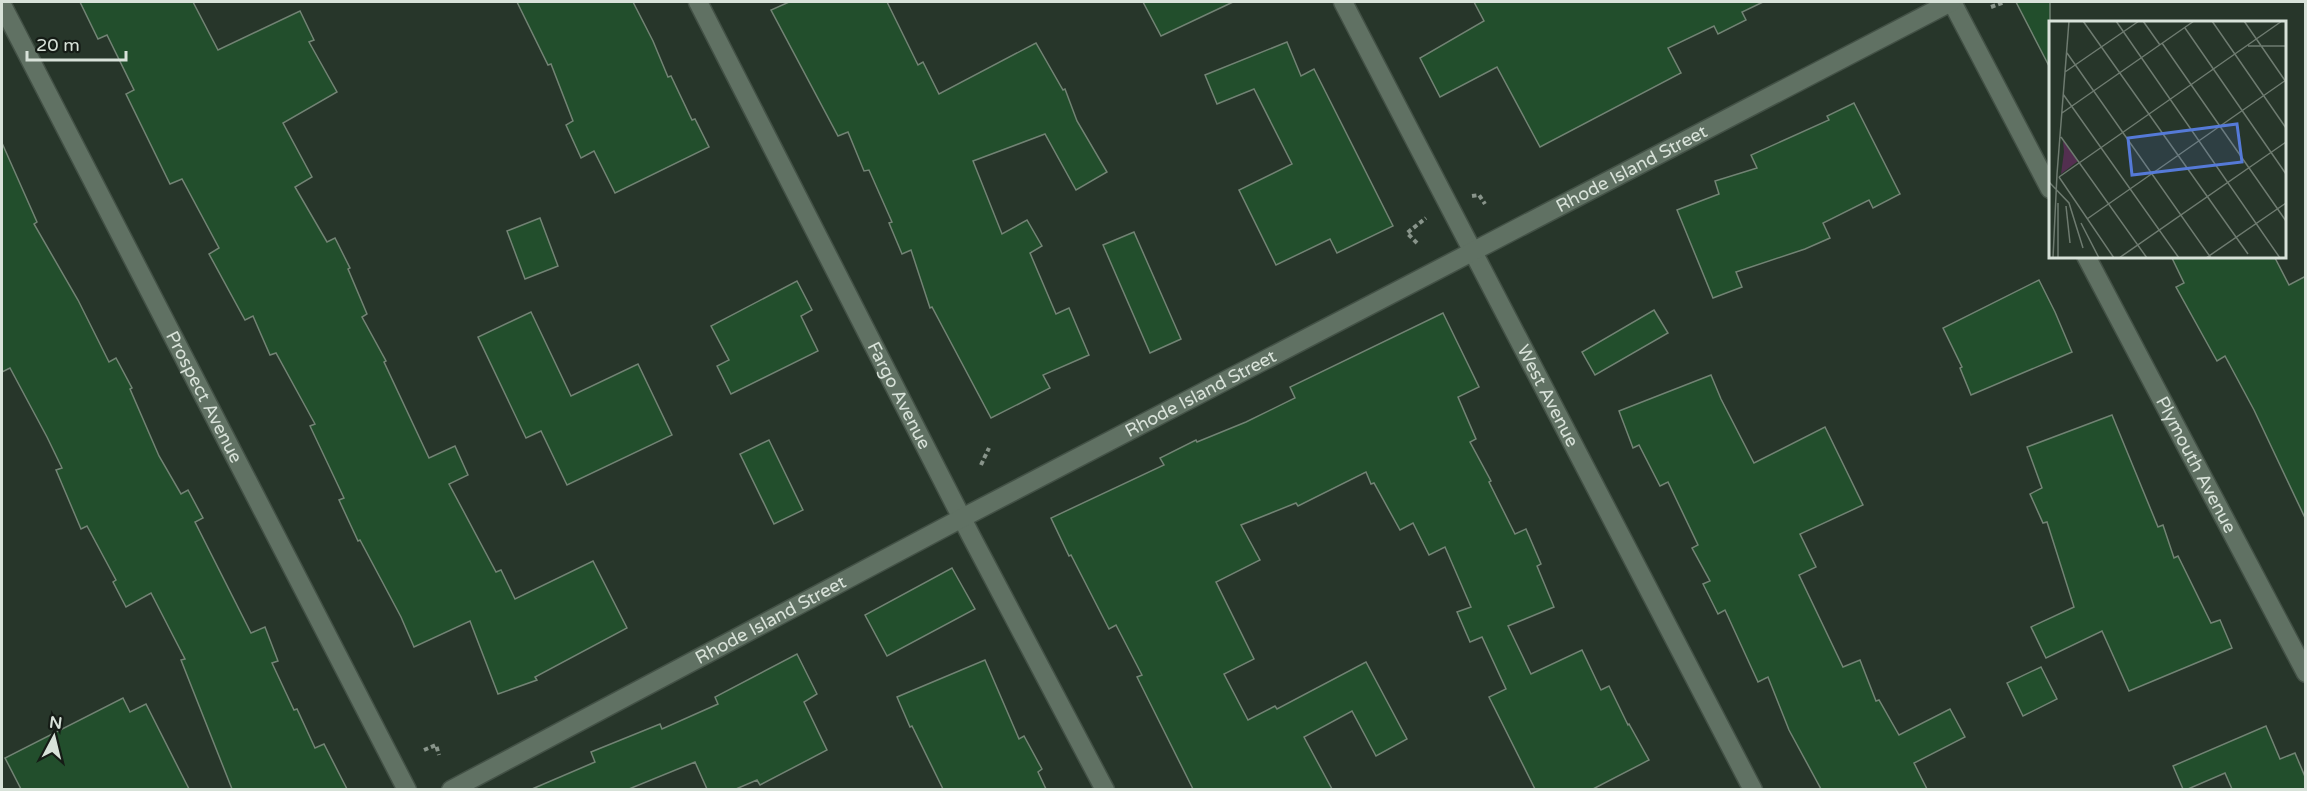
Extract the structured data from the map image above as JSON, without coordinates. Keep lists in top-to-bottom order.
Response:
{
  "streets": {
    "street": [
      "Rhode Island Street",
      "Fargo Avenue",
      "West Avenue",
      "Prospect Avenue",
      "Plymouth Avenue"
    ]
  },
  "crossings": [
    ["Rhode Island Street", "Fargo Avenue"],
    ["Rhode Island Street", "West Avenue"]
  ],
  "scale_bar": "20 m",
  "north": "top"
}
